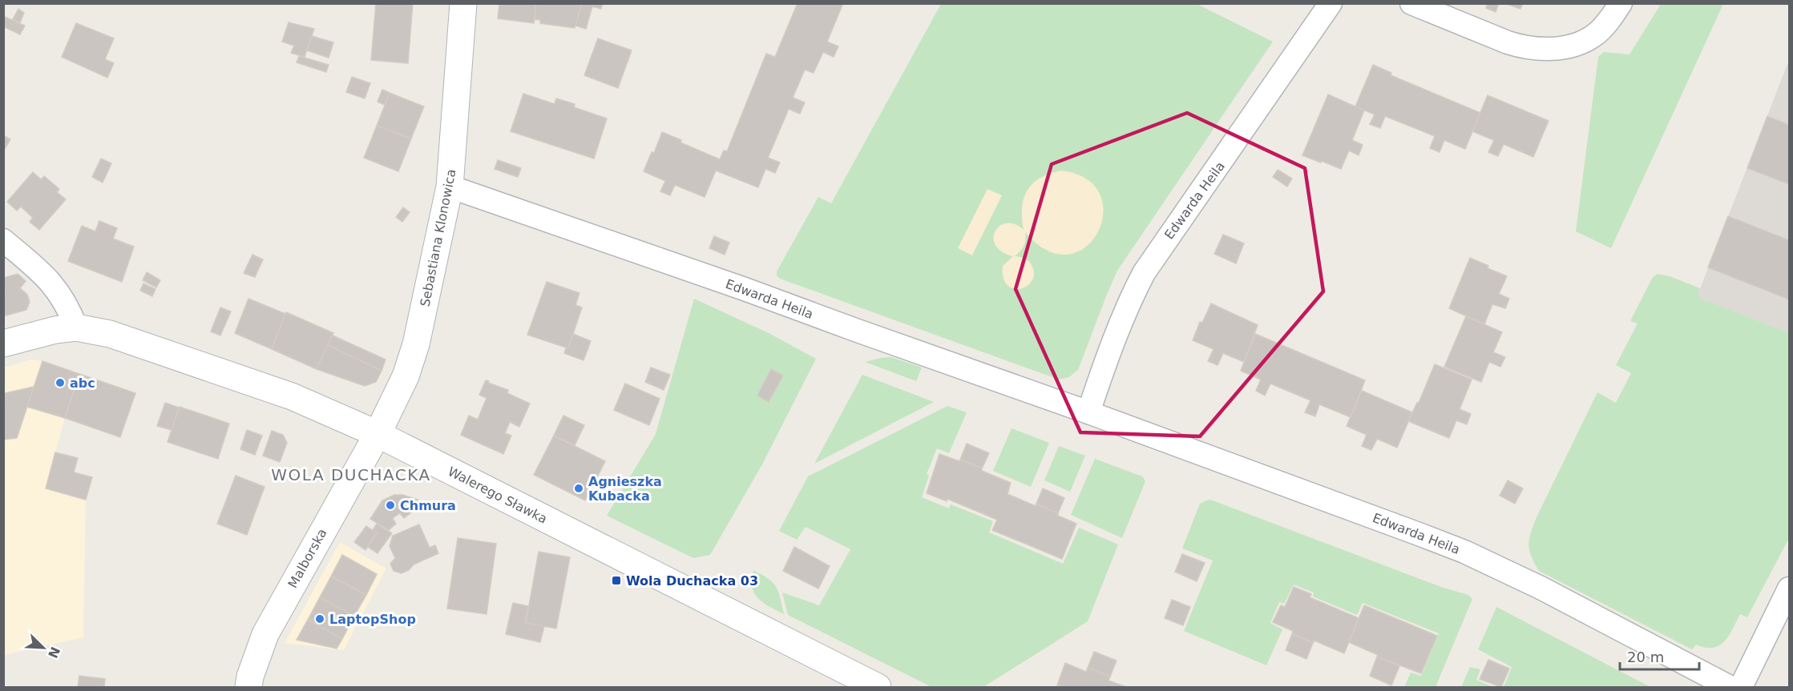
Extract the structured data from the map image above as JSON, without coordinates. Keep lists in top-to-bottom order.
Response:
{
  "streets": {
    "street": [
      "Edwarda Heila",
      "Sebastiana Klonowica",
      "Walerego Sławka",
      "Malborska"
    ]
  },
  "crossings": [
    ["Edwarda Heila", "Sebastiana Klonowica"],
    ["Sebastiana Klonowica", "Walerego Sławka"],
    ["Sebastiana Klonowica", "Malborska"],
    ["Walerego Sławka", "Malborska"]
  ],
  "districts": ["WOLA DUCHACKA"],
  "places": {
    "other": [
      "abc",
      "Agnieszka Kubacka",
      "Chmura",
      "LaptopShop"
    ],
    "transit": ["Wola Duchacka 03"]
  },
  "scale_bar": "20 m",
  "north": "bottom right"
}
